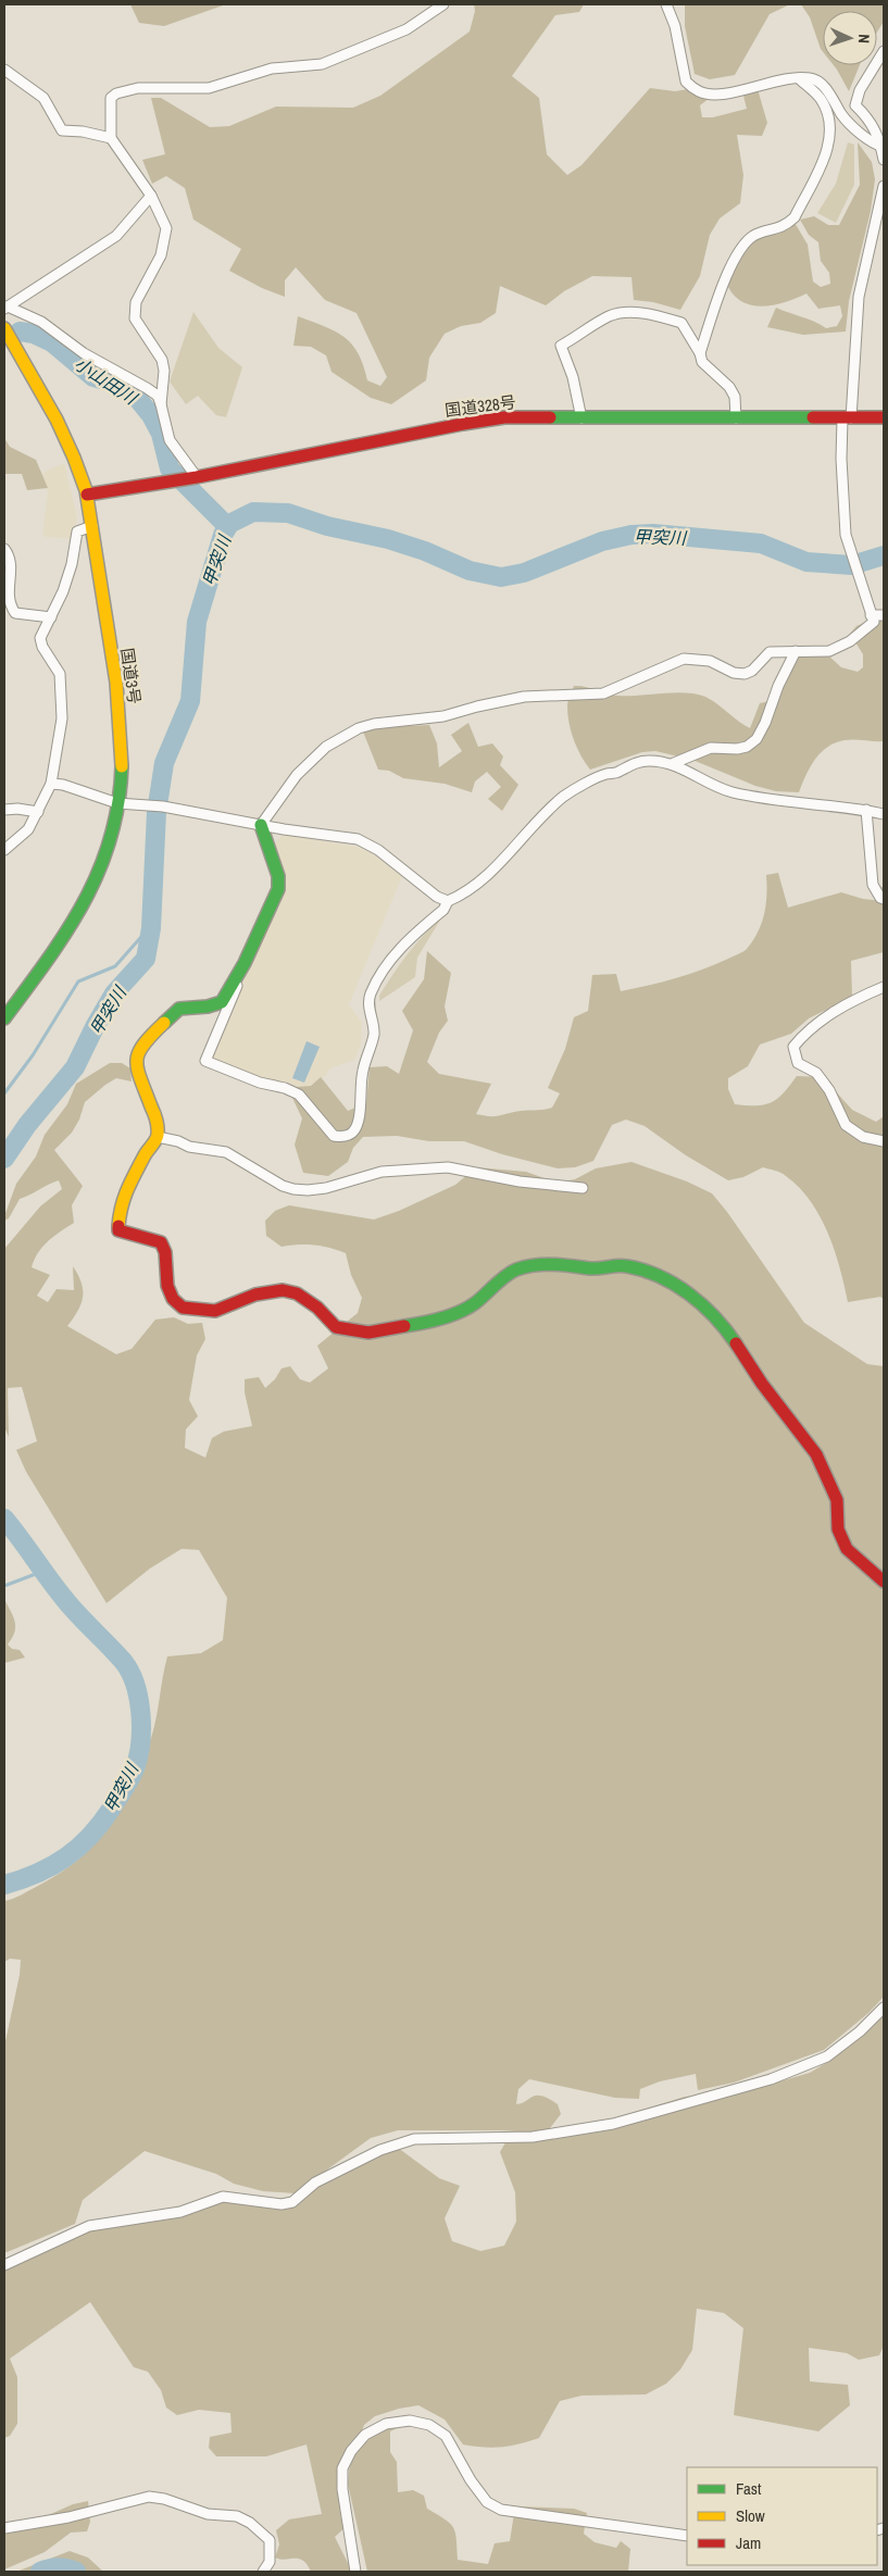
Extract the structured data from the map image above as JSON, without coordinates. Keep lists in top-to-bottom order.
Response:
{
  "streets": {
    "main road": ["国道328号", "国道3号"]
  },
  "crossings": [
    ["国道328号", "国道3号"]
  ],
  "water": ["小山田川", "甲突川"],
  "legend": ["Fast", "Slow", "Jam"],
  "north": "right"
}
